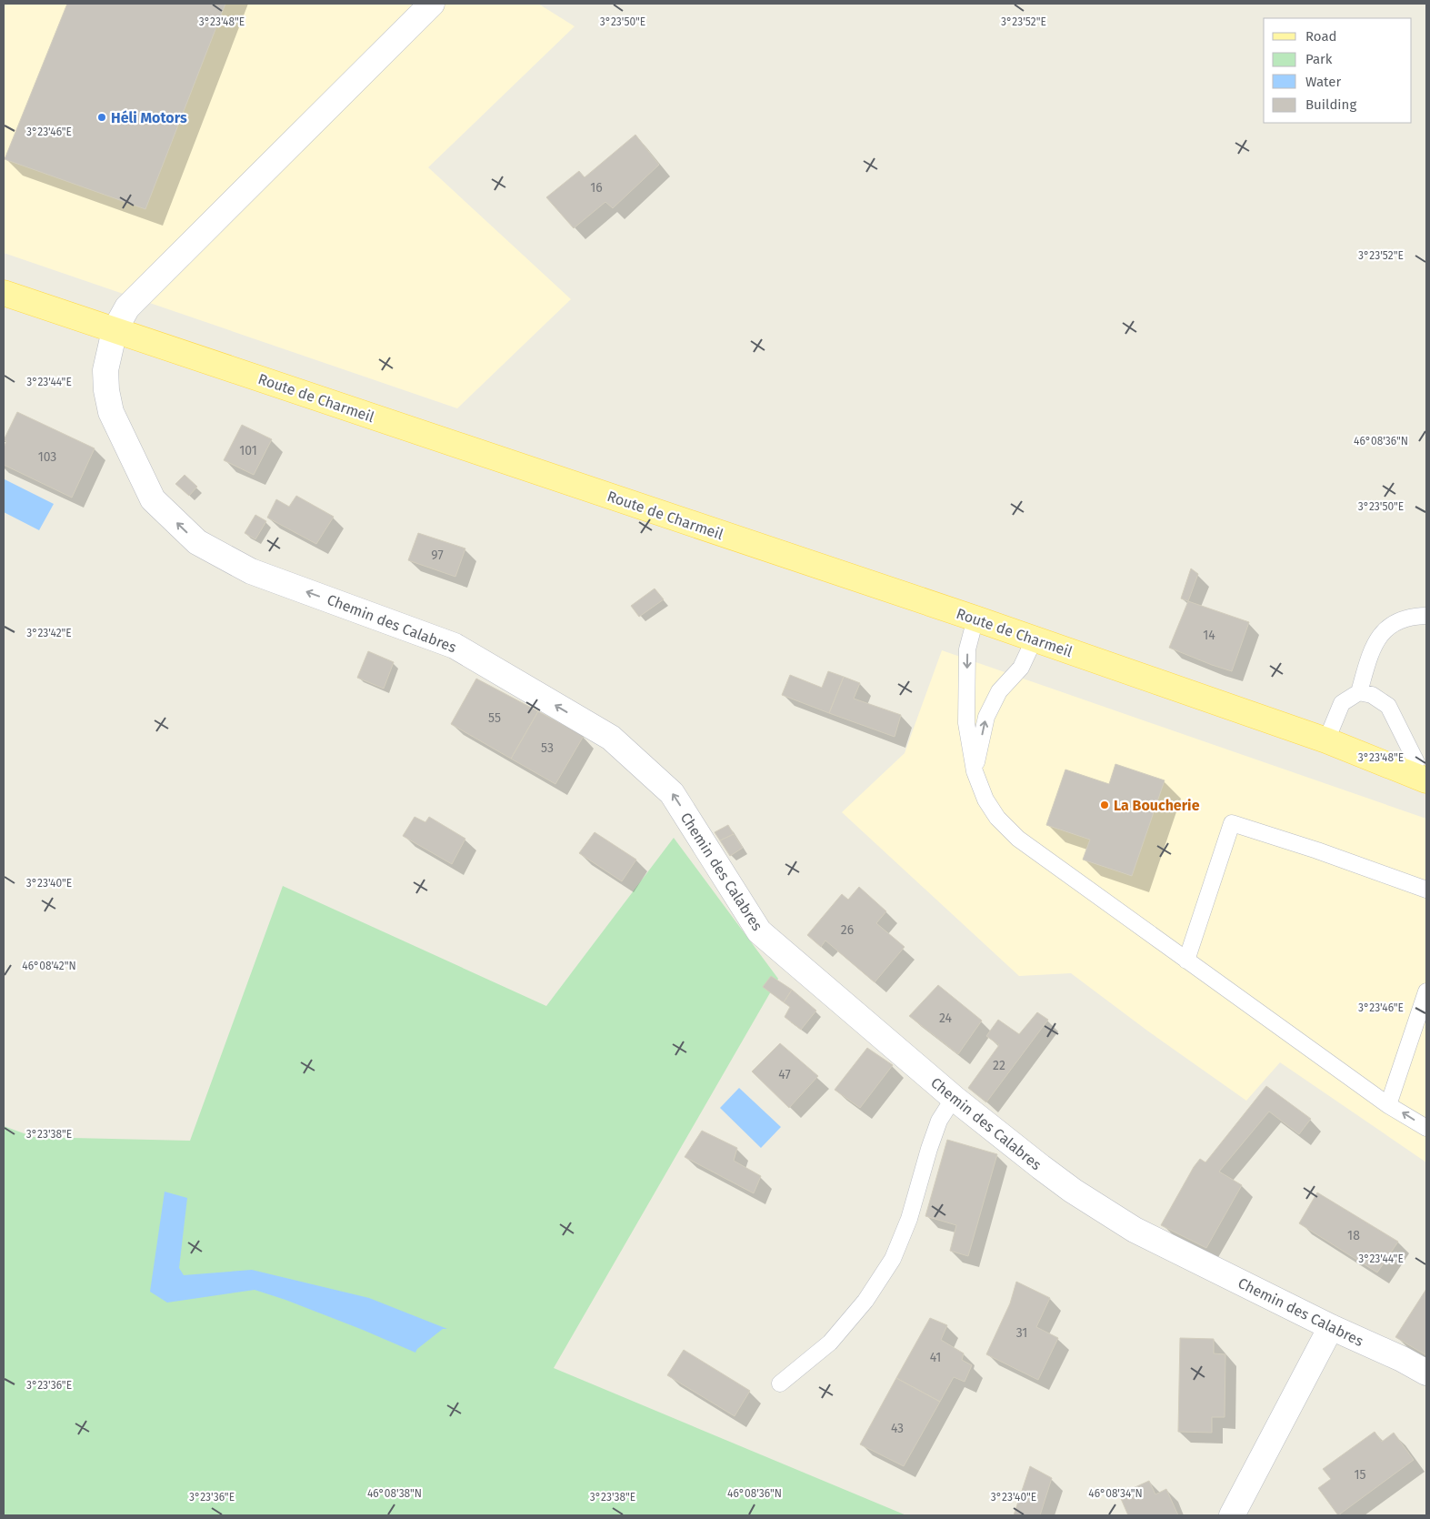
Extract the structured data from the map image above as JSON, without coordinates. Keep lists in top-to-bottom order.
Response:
{
  "streets": {
    "main road": ["Route de Charmeil"],
    "street": ["Chemin des Calabres"]
  },
  "crossings": [
    ["Route de Charmeil", "Chemin des Calabres"]
  ],
  "one_way": ["Chemin des Calabres"],
  "places": ["Héli Motors", "La Boucherie"],
  "house_numbers": [
    "16",
    "101",
    "103",
    "97",
    "14",
    "55",
    "53",
    "26",
    "24",
    "22",
    "47",
    "18",
    "31",
    "41",
    "43",
    "15"
  ],
  "legend": [
    "Road",
    "Park",
    "Water",
    "Building"
  ],
  "coordinates": [
    "3°23'48\"E",
    "3°23'50\"E",
    "3°23'52\"E",
    "3°23'46\"E",
    "3°23'44\"E",
    "46°08'36\"N",
    "3°23'42\"E",
    "3°23'40\"E",
    "46°08'42\"N",
    "3°23'38\"E",
    "3°23'36\"E",
    "46°08'38\"N",
    "46°08'34\"N"
  ]
}
